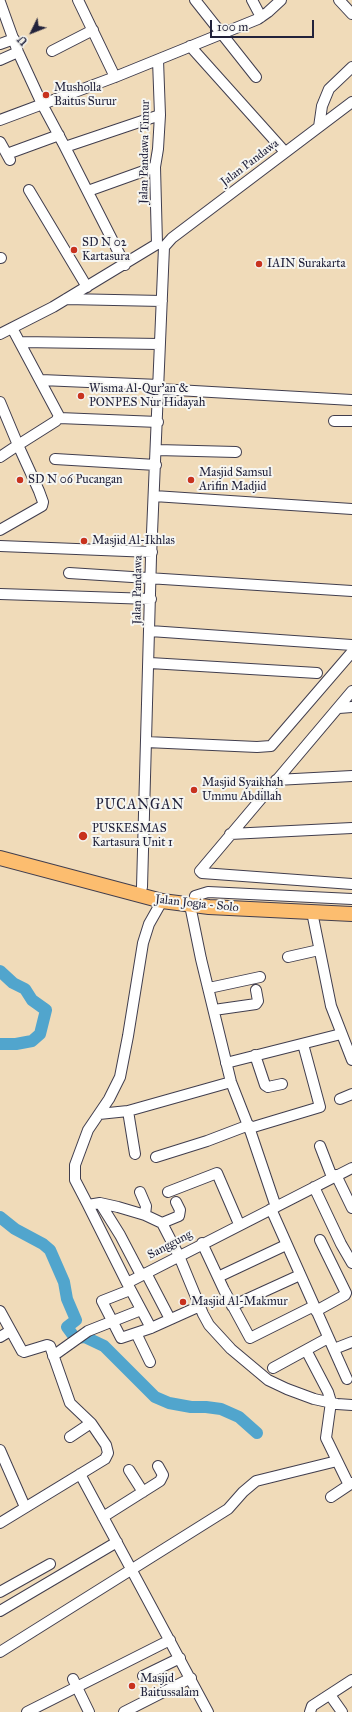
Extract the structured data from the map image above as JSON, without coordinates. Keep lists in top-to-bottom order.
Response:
{
  "streets": {
    "highway": ["Jalan Jogja - Solo"],
    "street": ["Jalan Pandawa Timur", "Jalan Pandawa", "Sanggung"]
  },
  "crossings": [
    ["Jalan Pandawa Timur", "Jalan Pandawa"],
    ["Jalan Pandawa", "Jalan Jogja - Solo"]
  ],
  "districts": ["PUCANGAN"],
  "places": [
    "Musholla Baitus Surur",
    "SD N 02 Kartasura",
    "IAIN Surakarta",
    "Wisma Al-Qur'an & PONPES Nur Hidayah",
    "SD N 06 Pucangan",
    "Masjid Samsul Arifin Madjid",
    "Masjid Al-Ikhlas",
    "Masjid Syaikhah Ummu Abdillah",
    "PUSKESMAS Kartasura Unit 1",
    "Masjid Al-Makmur",
    "Masjid Baitussalam"
  ],
  "scale_bar": "100 m",
  "north": "bottom left"
}
